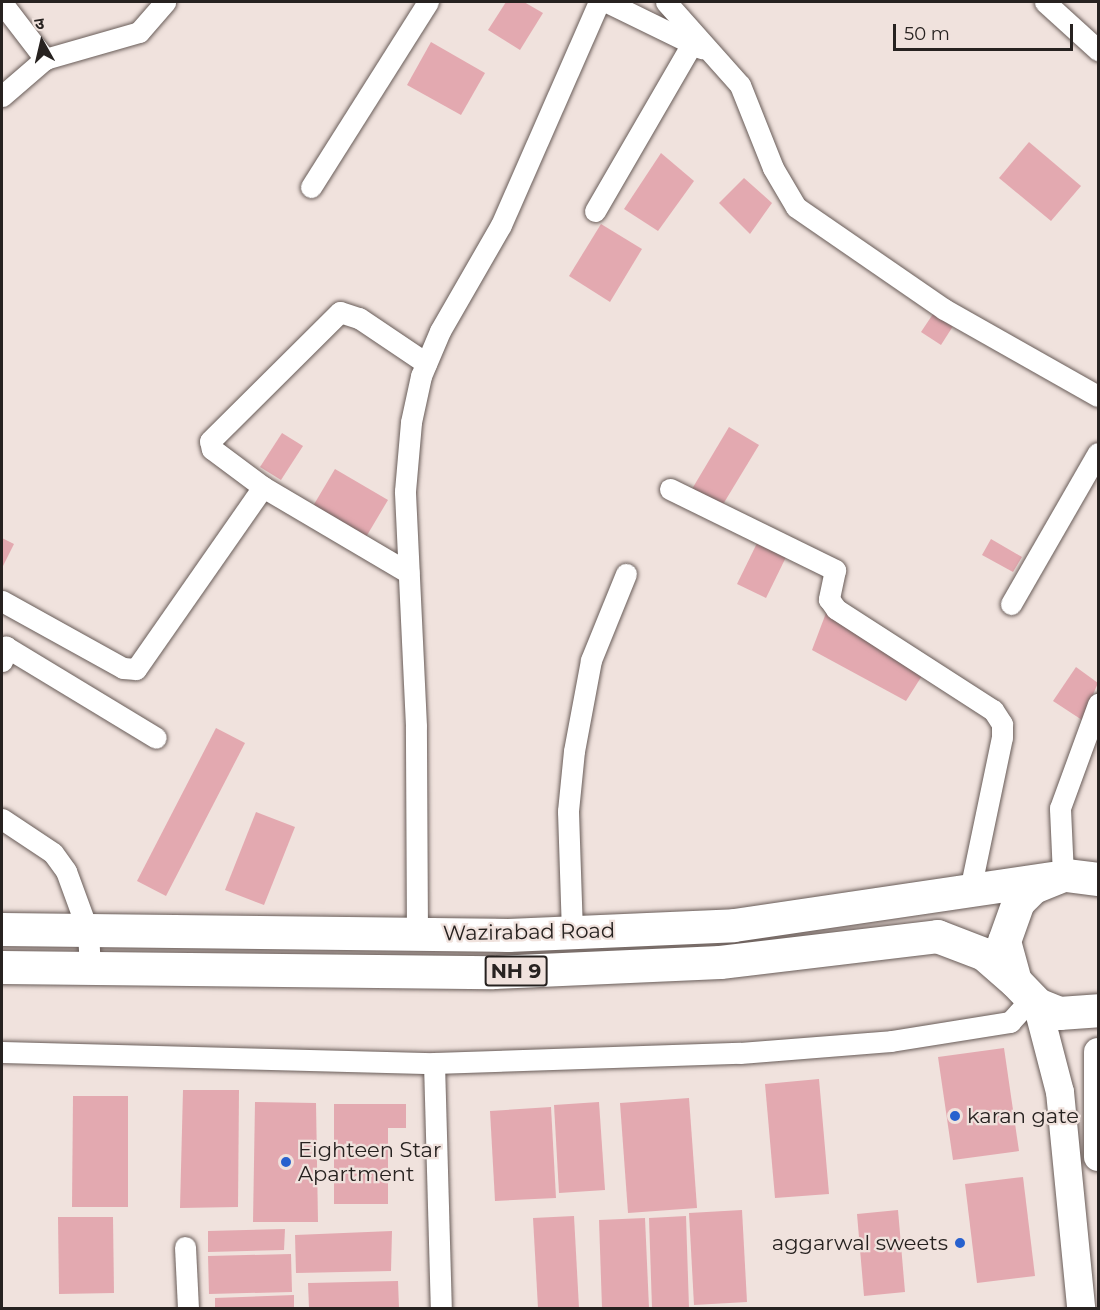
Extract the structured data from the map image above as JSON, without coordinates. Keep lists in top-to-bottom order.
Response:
{
  "streets": {
    "highway": ["Wazirabad Road", "NH 9"]
  },
  "places": ["karan gate", "Eighteen Star Apartment", "aggarwal sweets"],
  "scale_bar": "50 m",
  "north": "top"
}
